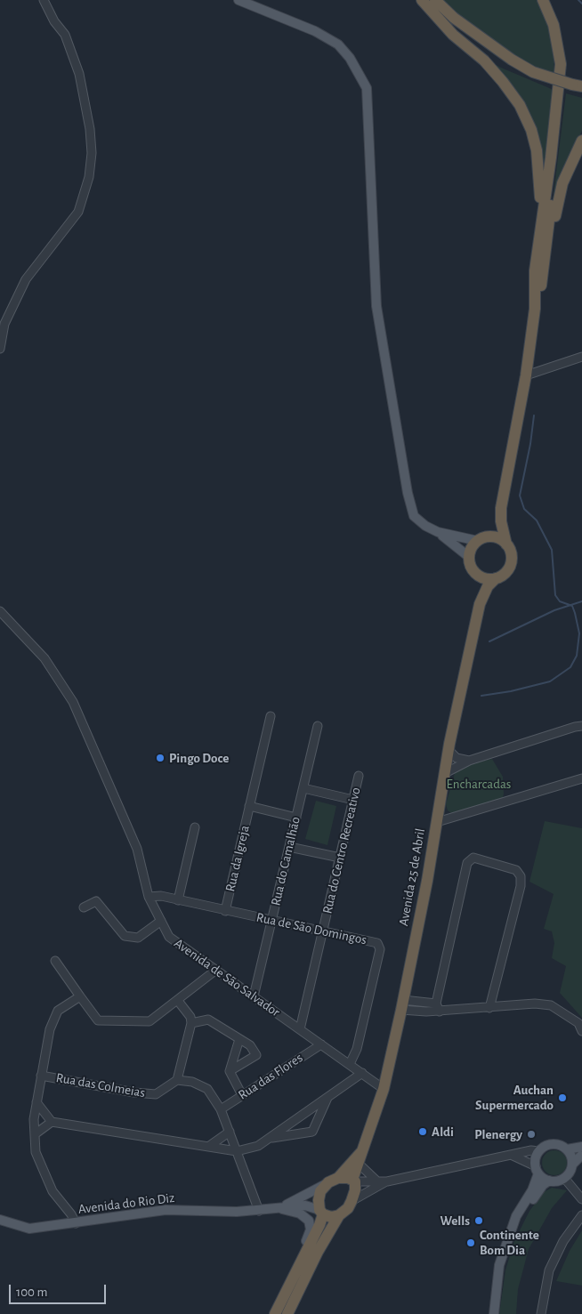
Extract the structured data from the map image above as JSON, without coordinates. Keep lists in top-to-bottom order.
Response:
{
  "streets": {
    "highway": ["Avenida 25 de Abril"],
    "main road": ["Avenida do Rio Diz"],
    "street": [
      "Rua do Centro Recreativo",
      "Rua da Igreja",
      "Rua do Camalhão",
      "Rua de São Domingos",
      "Avenida de São Salvador",
      "Rua das Flores",
      "Rua das Colmeias"
    ]
  },
  "crossings": [
    ["Rua do Centro Recreativo", "Rua de São Domingos"],
    ["Rua do Centro Recreativo", "Avenida de São Salvador"],
    ["Rua da Igreja", "Rua de São Domingos"],
    ["Rua do Camalhão", "Rua de São Domingos"],
    ["Rua do Camalhão", "Avenida de São Salvador"],
    ["Avenida 25 de Abril", "Avenida de São Salvador"],
    ["Avenida 25 de Abril", "Avenida do Rio Diz"],
    ["Rua de São Domingos", "Avenida de São Salvador"],
    ["Avenida de São Salvador", "Rua das Flores"]
  ],
  "parks": ["Encharcadas"],
  "places": [
    "Pingo Doce",
    "Auchan Supermercado",
    "Aldi",
    "Plenergy",
    "Wells",
    "Continente Bom Dia"
  ],
  "scale_bar": "100 m"
}
